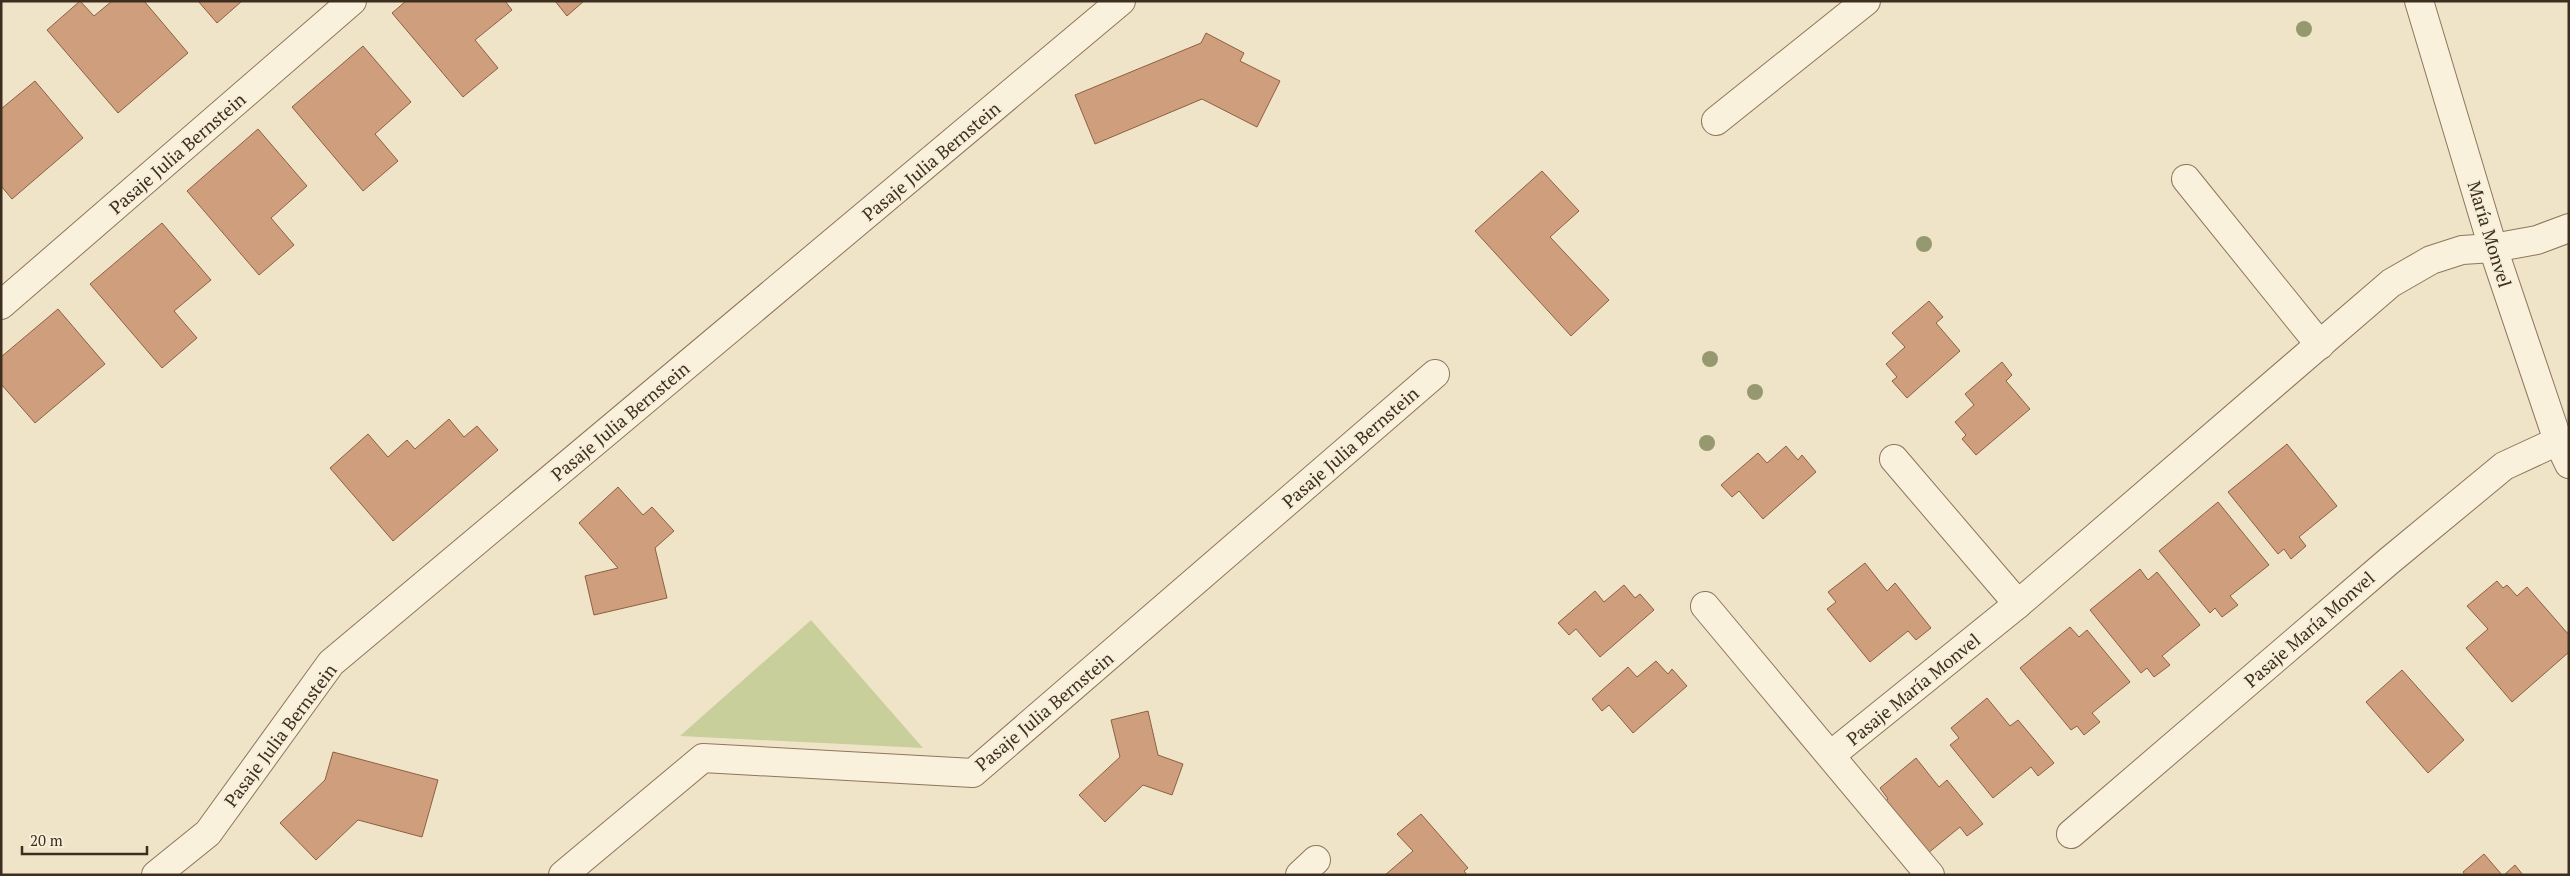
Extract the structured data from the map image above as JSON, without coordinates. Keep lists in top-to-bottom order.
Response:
{
  "streets": {
    "street": ["Pasaje Julia Bernstein", "María Monvel", "Pasaje María Monvel"]
  },
  "crossings": [
    ["María Monvel", "Pasaje María Monvel"]
  ],
  "scale_bar": "20 m"
}
